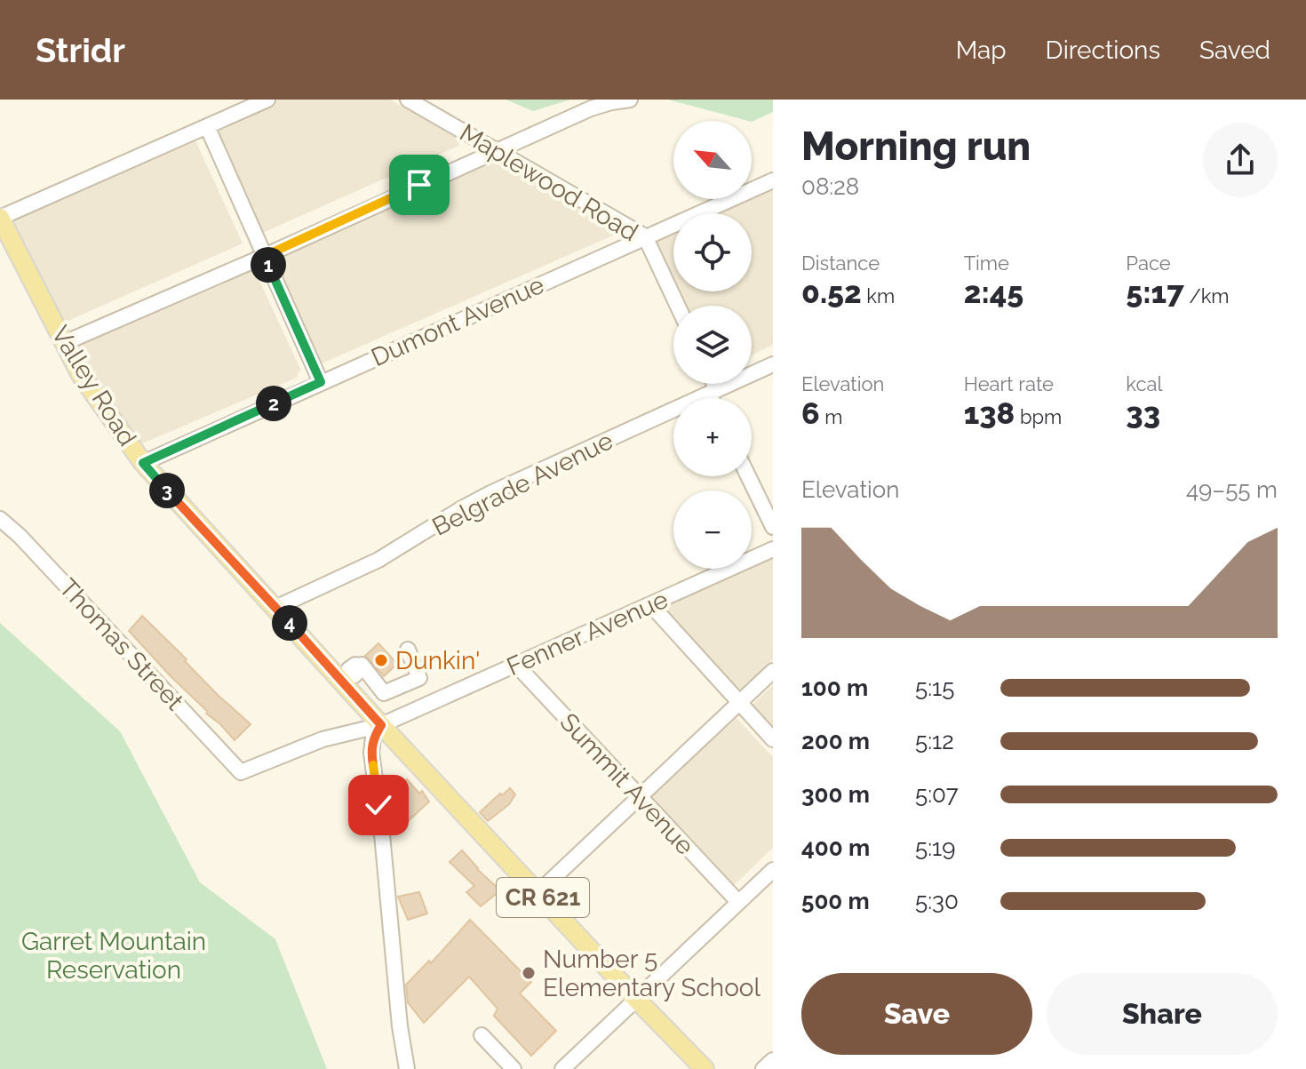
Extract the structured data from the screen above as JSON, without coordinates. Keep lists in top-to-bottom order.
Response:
{
  "streets": {
    "main road": ["Valley Road", "CR 621"],
    "street": [
      "Maplewood Road",
      "Dumont Avenue",
      "Belgrade Avenue",
      "Fenner Avenue",
      "Thomas Street",
      "Summit Avenue"
    ]
  },
  "crossings": [
    ["Maplewood Road", "Dumont Avenue"],
    ["Dumont Avenue", "Valley Road"],
    ["Valley Road", "Belgrade Avenue"],
    ["Valley Road", "Fenner Avenue"],
    ["Fenner Avenue", "Thomas Street"],
    ["Fenner Avenue", "Summit Avenue"]
  ],
  "parks": ["Garret Mountain Reservation"],
  "places": ["Dunkin'", "Number 5 Elementary School"],
  "north": "top left",
  "page": {
    "header": "Stridr",
    "nav": ["Map", "Directions", "Saved"],
    "heading": ["Morning run", "08:28"],
    "map_buttons": ["+", "−"],
    "stats": [
      ["Distance", "0.52 km"],
      ["Time", "2:45"],
      ["Pace", "5:17 /km"],
      ["Elevation", "6 m"],
      ["Heart rate", "138 bpm"],
      ["kcal", "33"]
    ],
    "pins": [
      "1",
      "2",
      "3",
      "4"
    ],
    "chart": ["Elevation", "49–55 m"],
    "list": [
      {
        "name": "100 m",
        "note": "5:15"
      },
      {
        "name": "200 m",
        "note": "5:12"
      },
      {
        "name": "300 m",
        "note": "5:07"
      },
      {
        "name": "400 m",
        "note": "5:19"
      },
      {
        "name": "500 m",
        "note": "5:30"
      }
    ],
    "buttons": ["Save", "Share"]
  }
}
